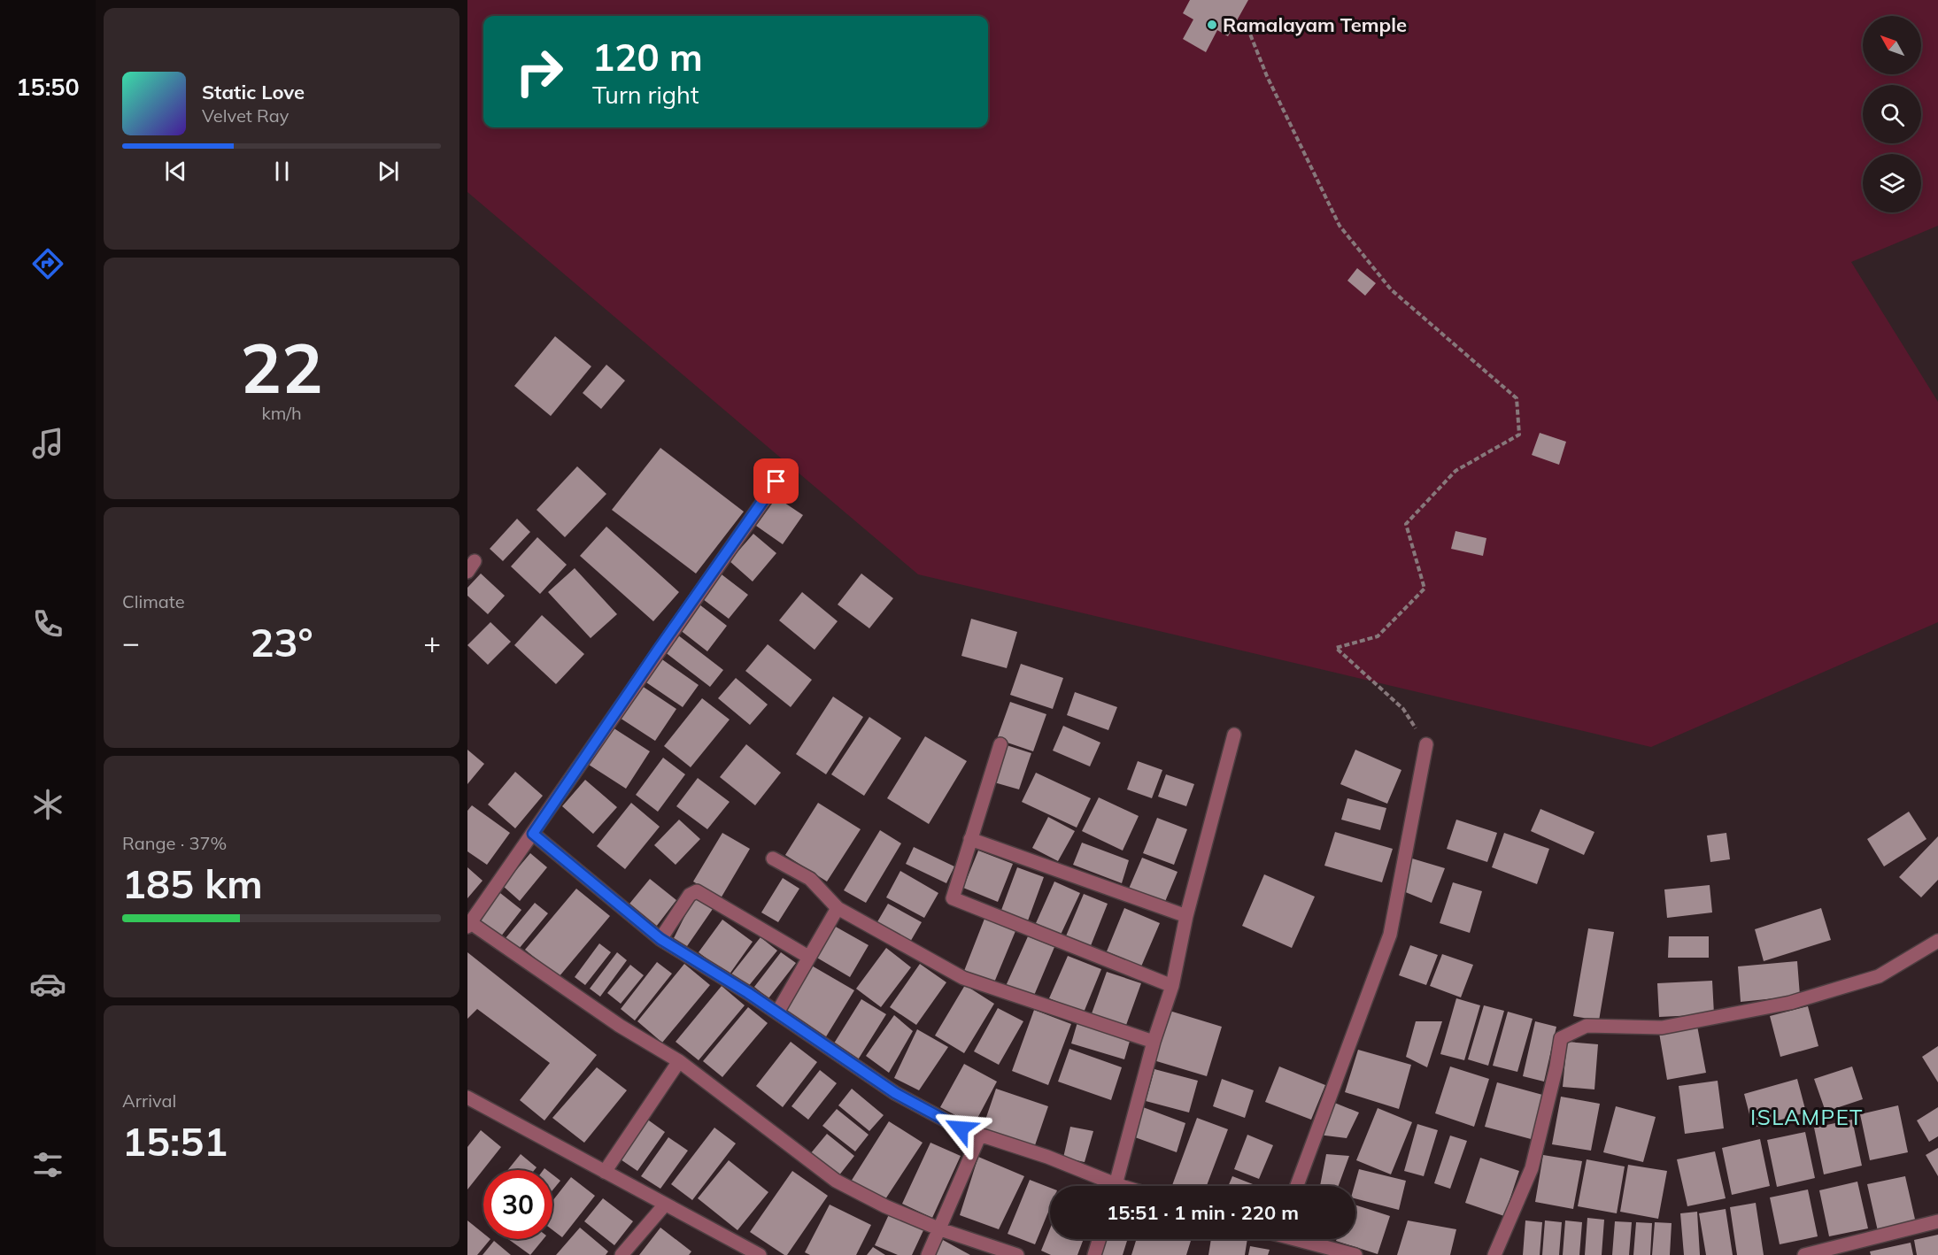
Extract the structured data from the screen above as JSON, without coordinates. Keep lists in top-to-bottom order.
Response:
{
  "districts": ["ISLAMPET"],
  "places": ["Ramalayam Temple"],
  "north": "top left",
  "page": {
    "tabs": "15:50",
    "turn": ["120 m", "Turn right"],
    "song": ["Static Love", "Velvet Ray"],
    "tile": [
      ["22", "km/h"],
      "Climate",
      ["Range · 37%", "185 km"],
      ["Arrival", "15:51"]
    ],
    "heat": ["−", "23°", "+"],
    "limit": "30",
    "trip": "15:51 · 1 min · 220 m"
  }
}
